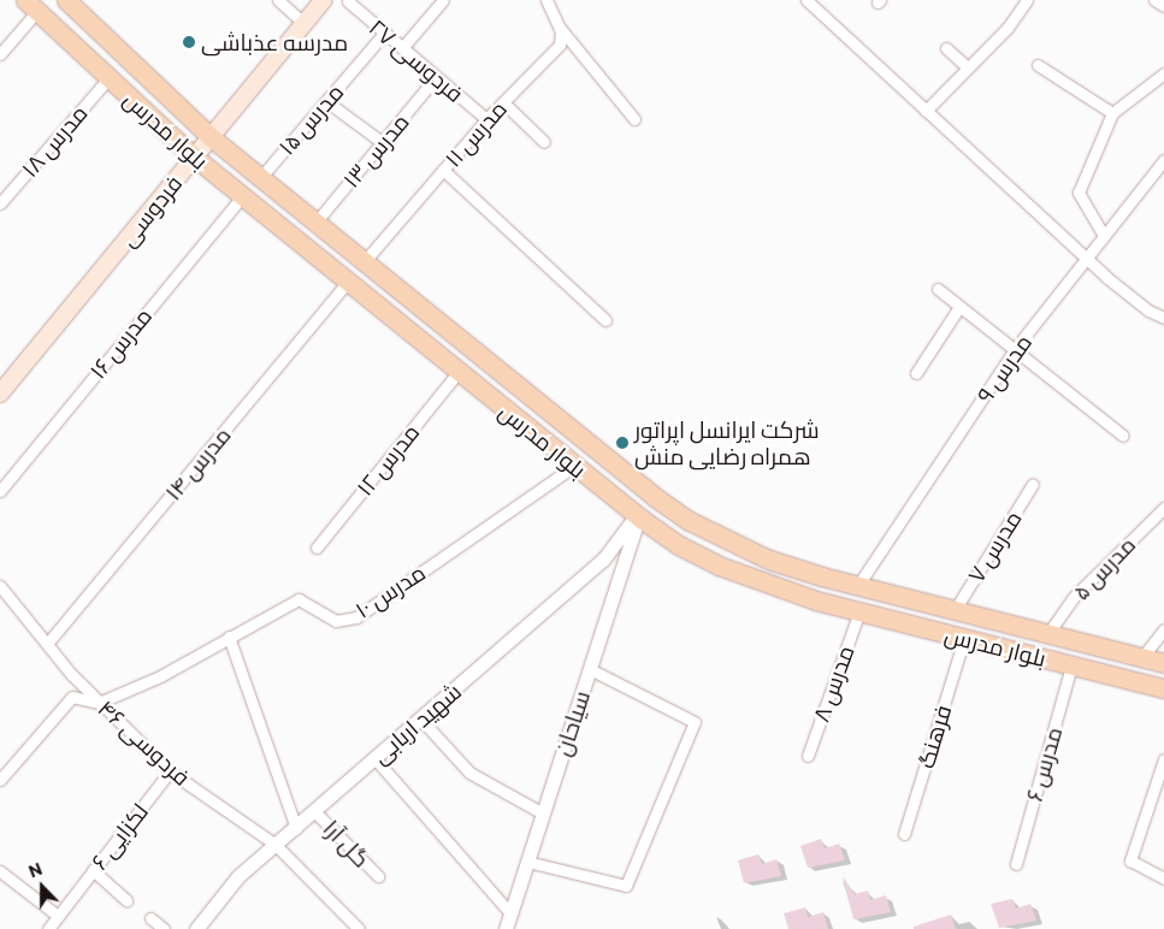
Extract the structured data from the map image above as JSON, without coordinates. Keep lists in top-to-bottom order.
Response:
{
  "streets": {
    "main road": ["بلوار مدرس", "فردوسی"],
    "street": [
      "فردوسی ۲۷",
      "مدرس ۱۵",
      "مدرس ۱۱",
      "مدرس ۱۸",
      "مدرس ۱۳",
      "مدرس ۱۶",
      "مدرس ۹",
      "مدرس ۱۲",
      "مدرس ۱۴",
      "مدرس ۷",
      "مدرس ۵",
      "مدرس ۱۰",
      "مدرس ۸",
      "شهید اربابی",
      "سیاحان",
      "فرهنگ",
      "فردوسی ۴۶",
      "مدرس ۶",
      "لکزایی ۶",
      "گل آرا"
    ]
  },
  "crossings": [
    ["فردوسی ۲۷", "مدرس ۱۵"],
    ["فردوسی ۲۷", "مدرس ۱۱"],
    ["فردوسی ۲۷", "مدرس ۱۳"],
    ["مدرس ۱۵", "بلوار مدرس"],
    ["بلوار مدرس", "مدرس ۱۱"],
    ["بلوار مدرس", "مدرس ۱۸"],
    ["بلوار مدرس", "مدرس ۱۳"],
    ["بلوار مدرس", "فردوسی"],
    ["بلوار مدرس", "مدرس ۱۶"],
    ["بلوار مدرس", "مدرس ۹"],
    ["بلوار مدرس", "مدرس ۱۲"],
    ["بلوار مدرس", "مدرس ۱۴"],
    ["بلوار مدرس", "مدرس ۷"],
    ["بلوار مدرس", "مدرس ۵"],
    ["بلوار مدرس", "مدرس ۱۰"],
    ["بلوار مدرس", "مدرس ۸"],
    ["بلوار مدرس", "شهید اربابی"],
    ["بلوار مدرس", "سیاحان"],
    ["بلوار مدرس", "فرهنگ"],
    ["بلوار مدرس", "مدرس ۶"],
    ["مدرس ۱۴", "فردوسی ۴۶"],
    ["مدرس ۱۰", "فردوسی ۴۶"],
    ["شهید اربابی", "سیاحان"],
    ["شهید اربابی", "فردوسی ۴۶"],
    ["شهید اربابی", "گل آرا"],
    ["فردوسی ۴۶", "لکزایی ۶"]
  ],
  "places": ["مدرسه عذباشی", "شرکت ایرانسل اپراتور همراه رضایی منش"],
  "north": "top"
}
